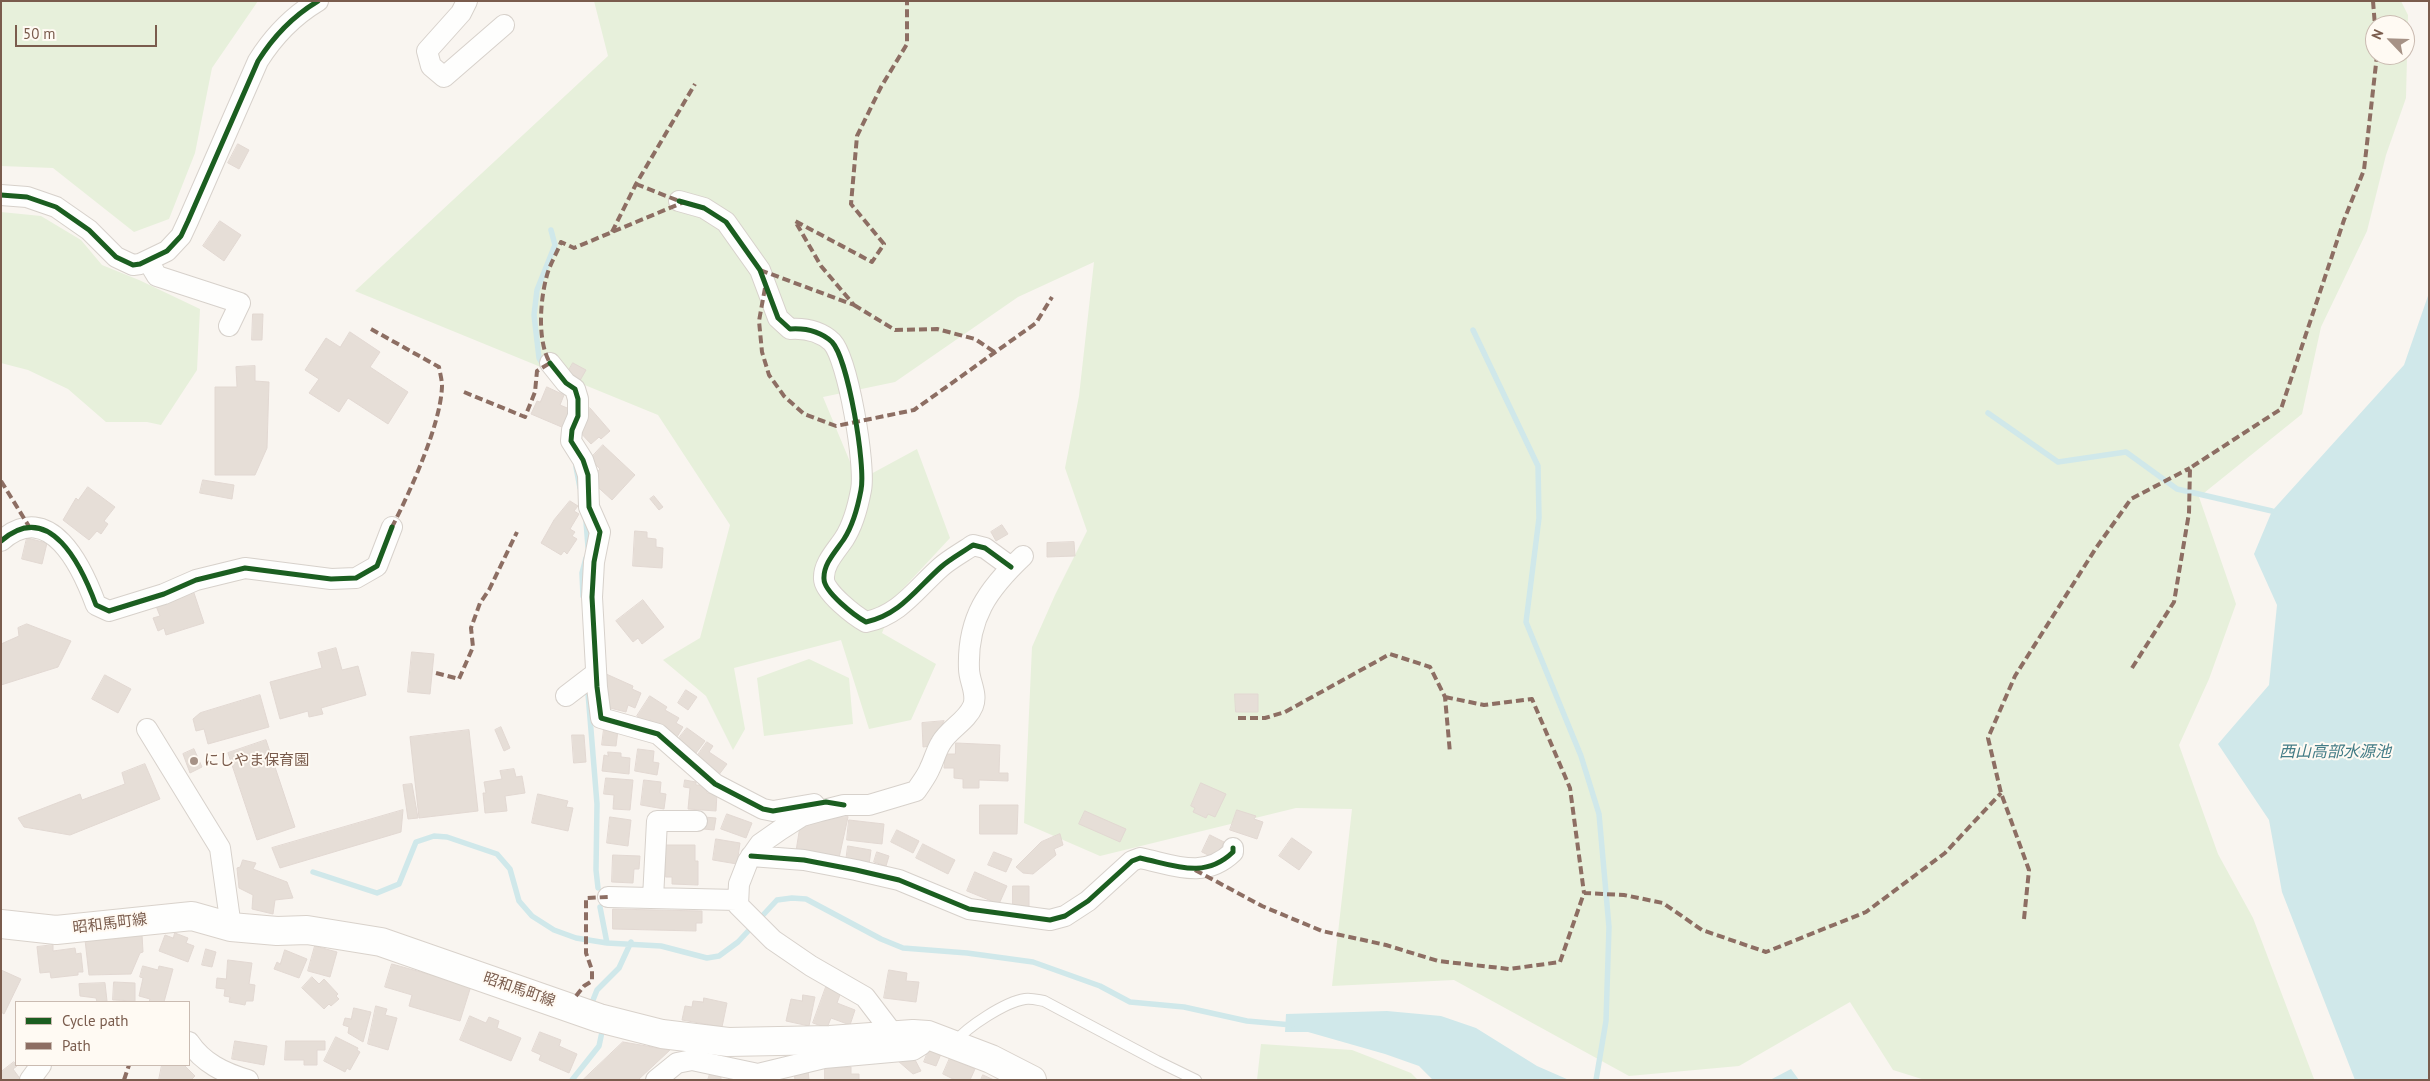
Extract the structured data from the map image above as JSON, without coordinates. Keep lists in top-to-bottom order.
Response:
{
  "streets": {
    "main road": ["昭和馬町線"]
  },
  "water": ["西山高部水源池"],
  "places": ["にしやま保育園"],
  "legend": ["Cycle path", "Path"],
  "scale_bar": "50 m",
  "north": "top left"
}
